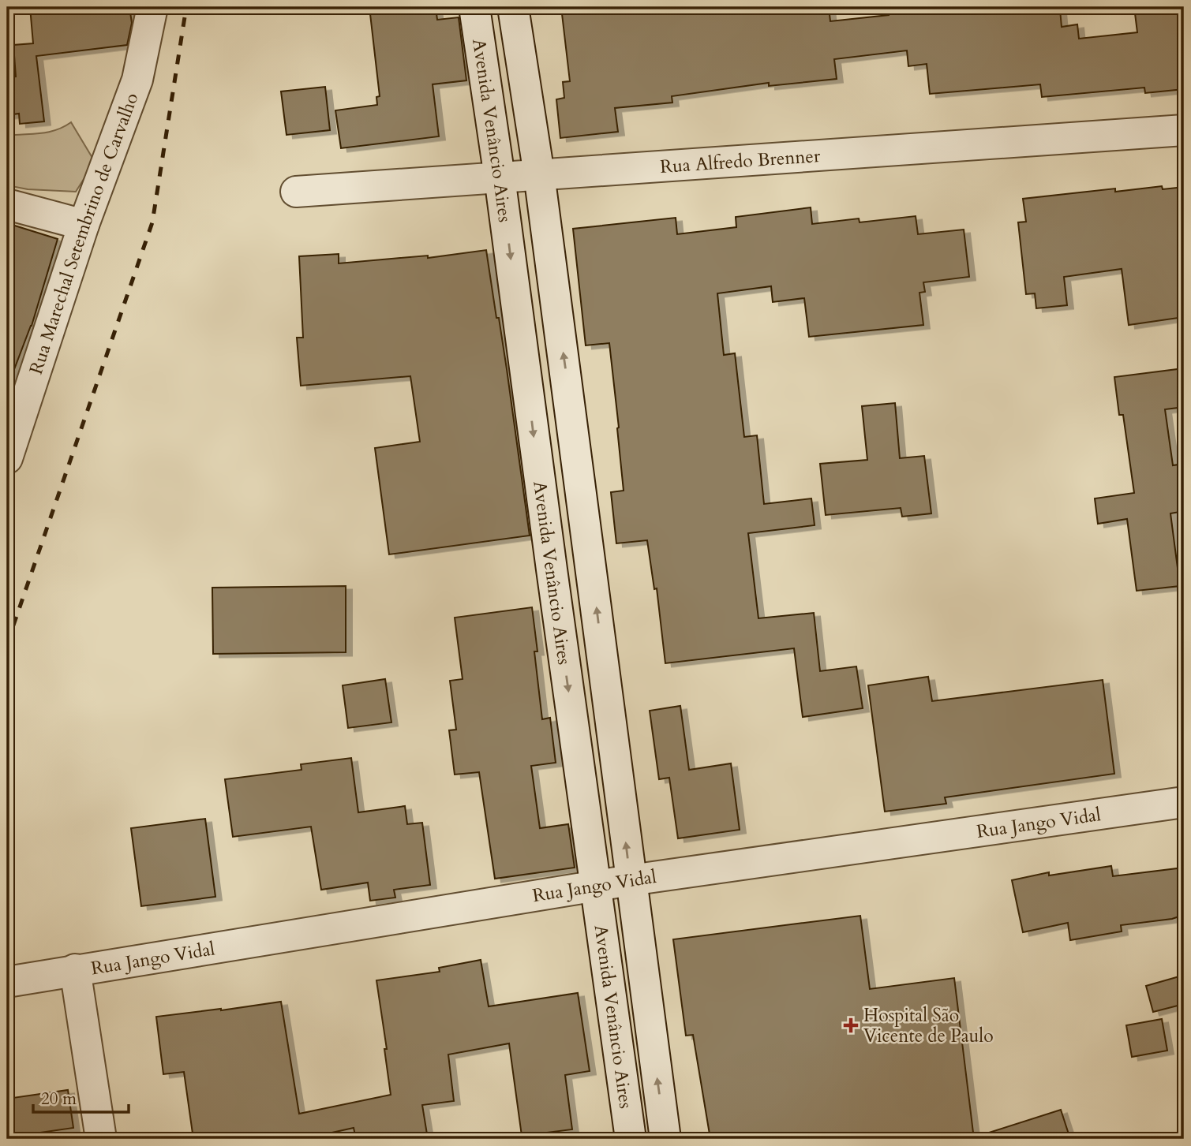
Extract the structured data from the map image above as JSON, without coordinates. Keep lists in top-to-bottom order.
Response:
{
  "streets": {
    "street": [
      "Avenida Venâncio Aires",
      "Rua Alfredo Brenner",
      "Rua Marechal Setembrino de Carvalho",
      "Rua Jango Vidal"
    ]
  },
  "crossings": [
    ["Avenida Venâncio Aires", "Rua Alfredo Brenner"],
    ["Avenida Venâncio Aires", "Rua Jango Vidal"]
  ],
  "places": {
    "health": ["Hospital São Vicente de Paulo"]
  },
  "scale_bar": "20 m"
}
